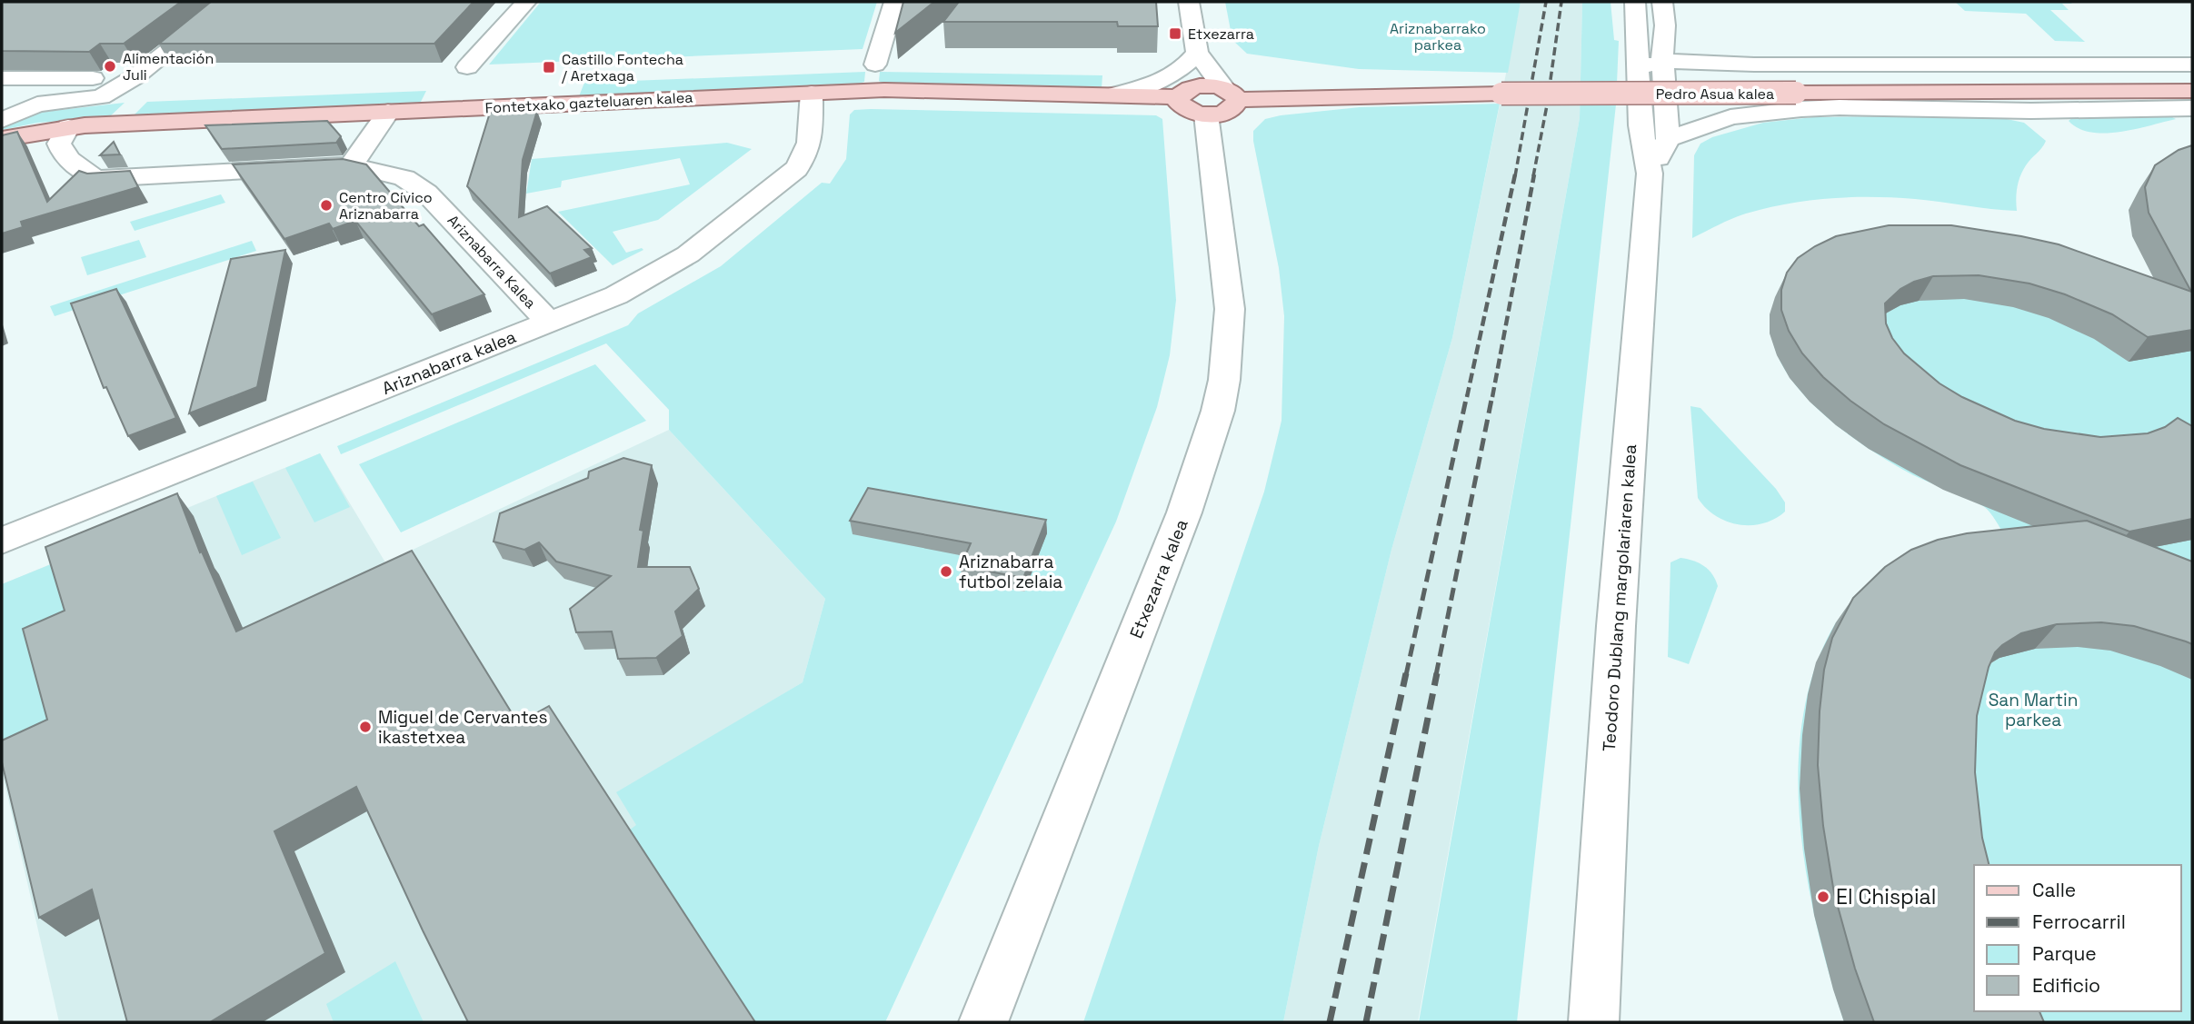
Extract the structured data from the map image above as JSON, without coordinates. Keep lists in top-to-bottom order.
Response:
{
  "streets": {
    "main road": ["Pedro Asua kalea", "Fontetxako gazteluaren kalea"],
    "street": [
      "Ariznabarra Kalea",
      "Ariznabarra kalea",
      "Etxezarra kalea",
      "Teodoro Dublang margolariaren kalea"
    ]
  },
  "crossings": [
    ["Pedro Asua kalea", "Fontetxako gazteluaren kalea"],
    ["Pedro Asua kalea", "Etxezarra kalea"],
    ["Pedro Asua kalea", "Teodoro Dublang margolariaren kalea"],
    ["Fontetxako gazteluaren kalea", "Ariznabarra Kalea"],
    ["Fontetxako gazteluaren kalea", "Ariznabarra kalea"],
    ["Fontetxako gazteluaren kalea", "Etxezarra kalea"],
    ["Ariznabarra Kalea", "Ariznabarra kalea"]
  ],
  "parks": ["Ariznabarrako parkea", "San Martin parkea"],
  "places": {
    "transit": ["Etxezarra", "Castillo Fontecha / Aretxaga"],
    "other": [
      "Alimentación Juli",
      "Centro Cívico Ariznabarra",
      "Ariznabarra futbol zelaia",
      "Miguel de Cervantes ikastetxea",
      "El Chispial"
    ]
  },
  "legend": [
    "Calle",
    "Ferrocarril",
    "Parque",
    "Edificio"
  ]
}
